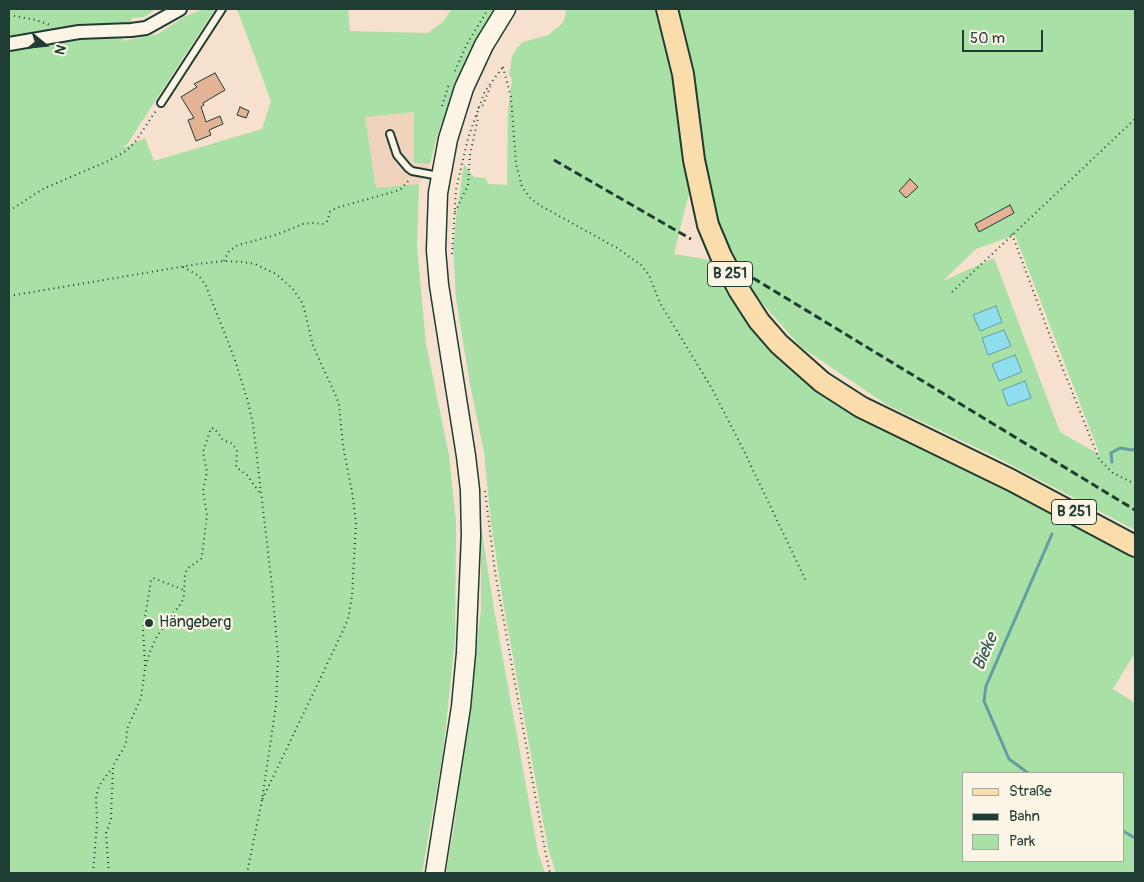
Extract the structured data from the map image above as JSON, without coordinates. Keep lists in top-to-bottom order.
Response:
{
  "streets": {
    "main road": ["B 251"]
  },
  "water": ["Bieke"],
  "places": ["Hängeberg"],
  "legend": ["Straße", "Bahn", "Park"],
  "scale_bar": "50 m",
  "north": "right"
}
